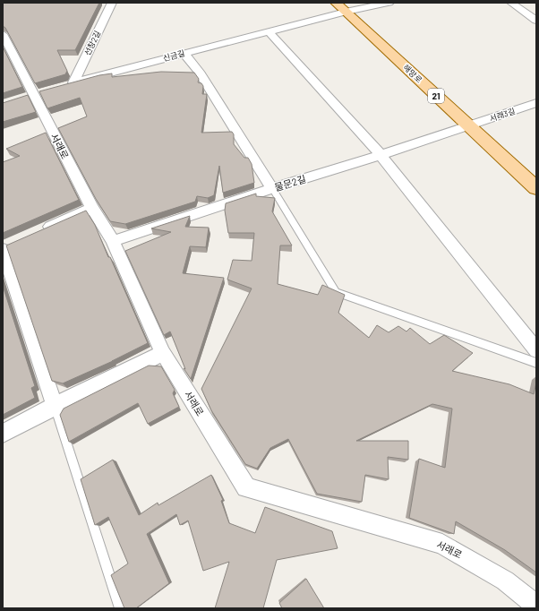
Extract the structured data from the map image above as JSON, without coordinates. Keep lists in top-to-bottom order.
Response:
{
  "streets": {
    "main road": ["해망로", "21"],
    "street": [
      "선창2길",
      "신금길",
      "서래3길",
      "서래로",
      "물문2길"
    ]
  },
  "crossings": [
    ["선창2길", "신금길"],
    ["신금길", "해망로"],
    ["해망로", "서래3길"],
    ["해망로", "물문2길"],
    ["서래3길", "물문2길"],
    ["서래로", "물문2길"]
  ]
}
